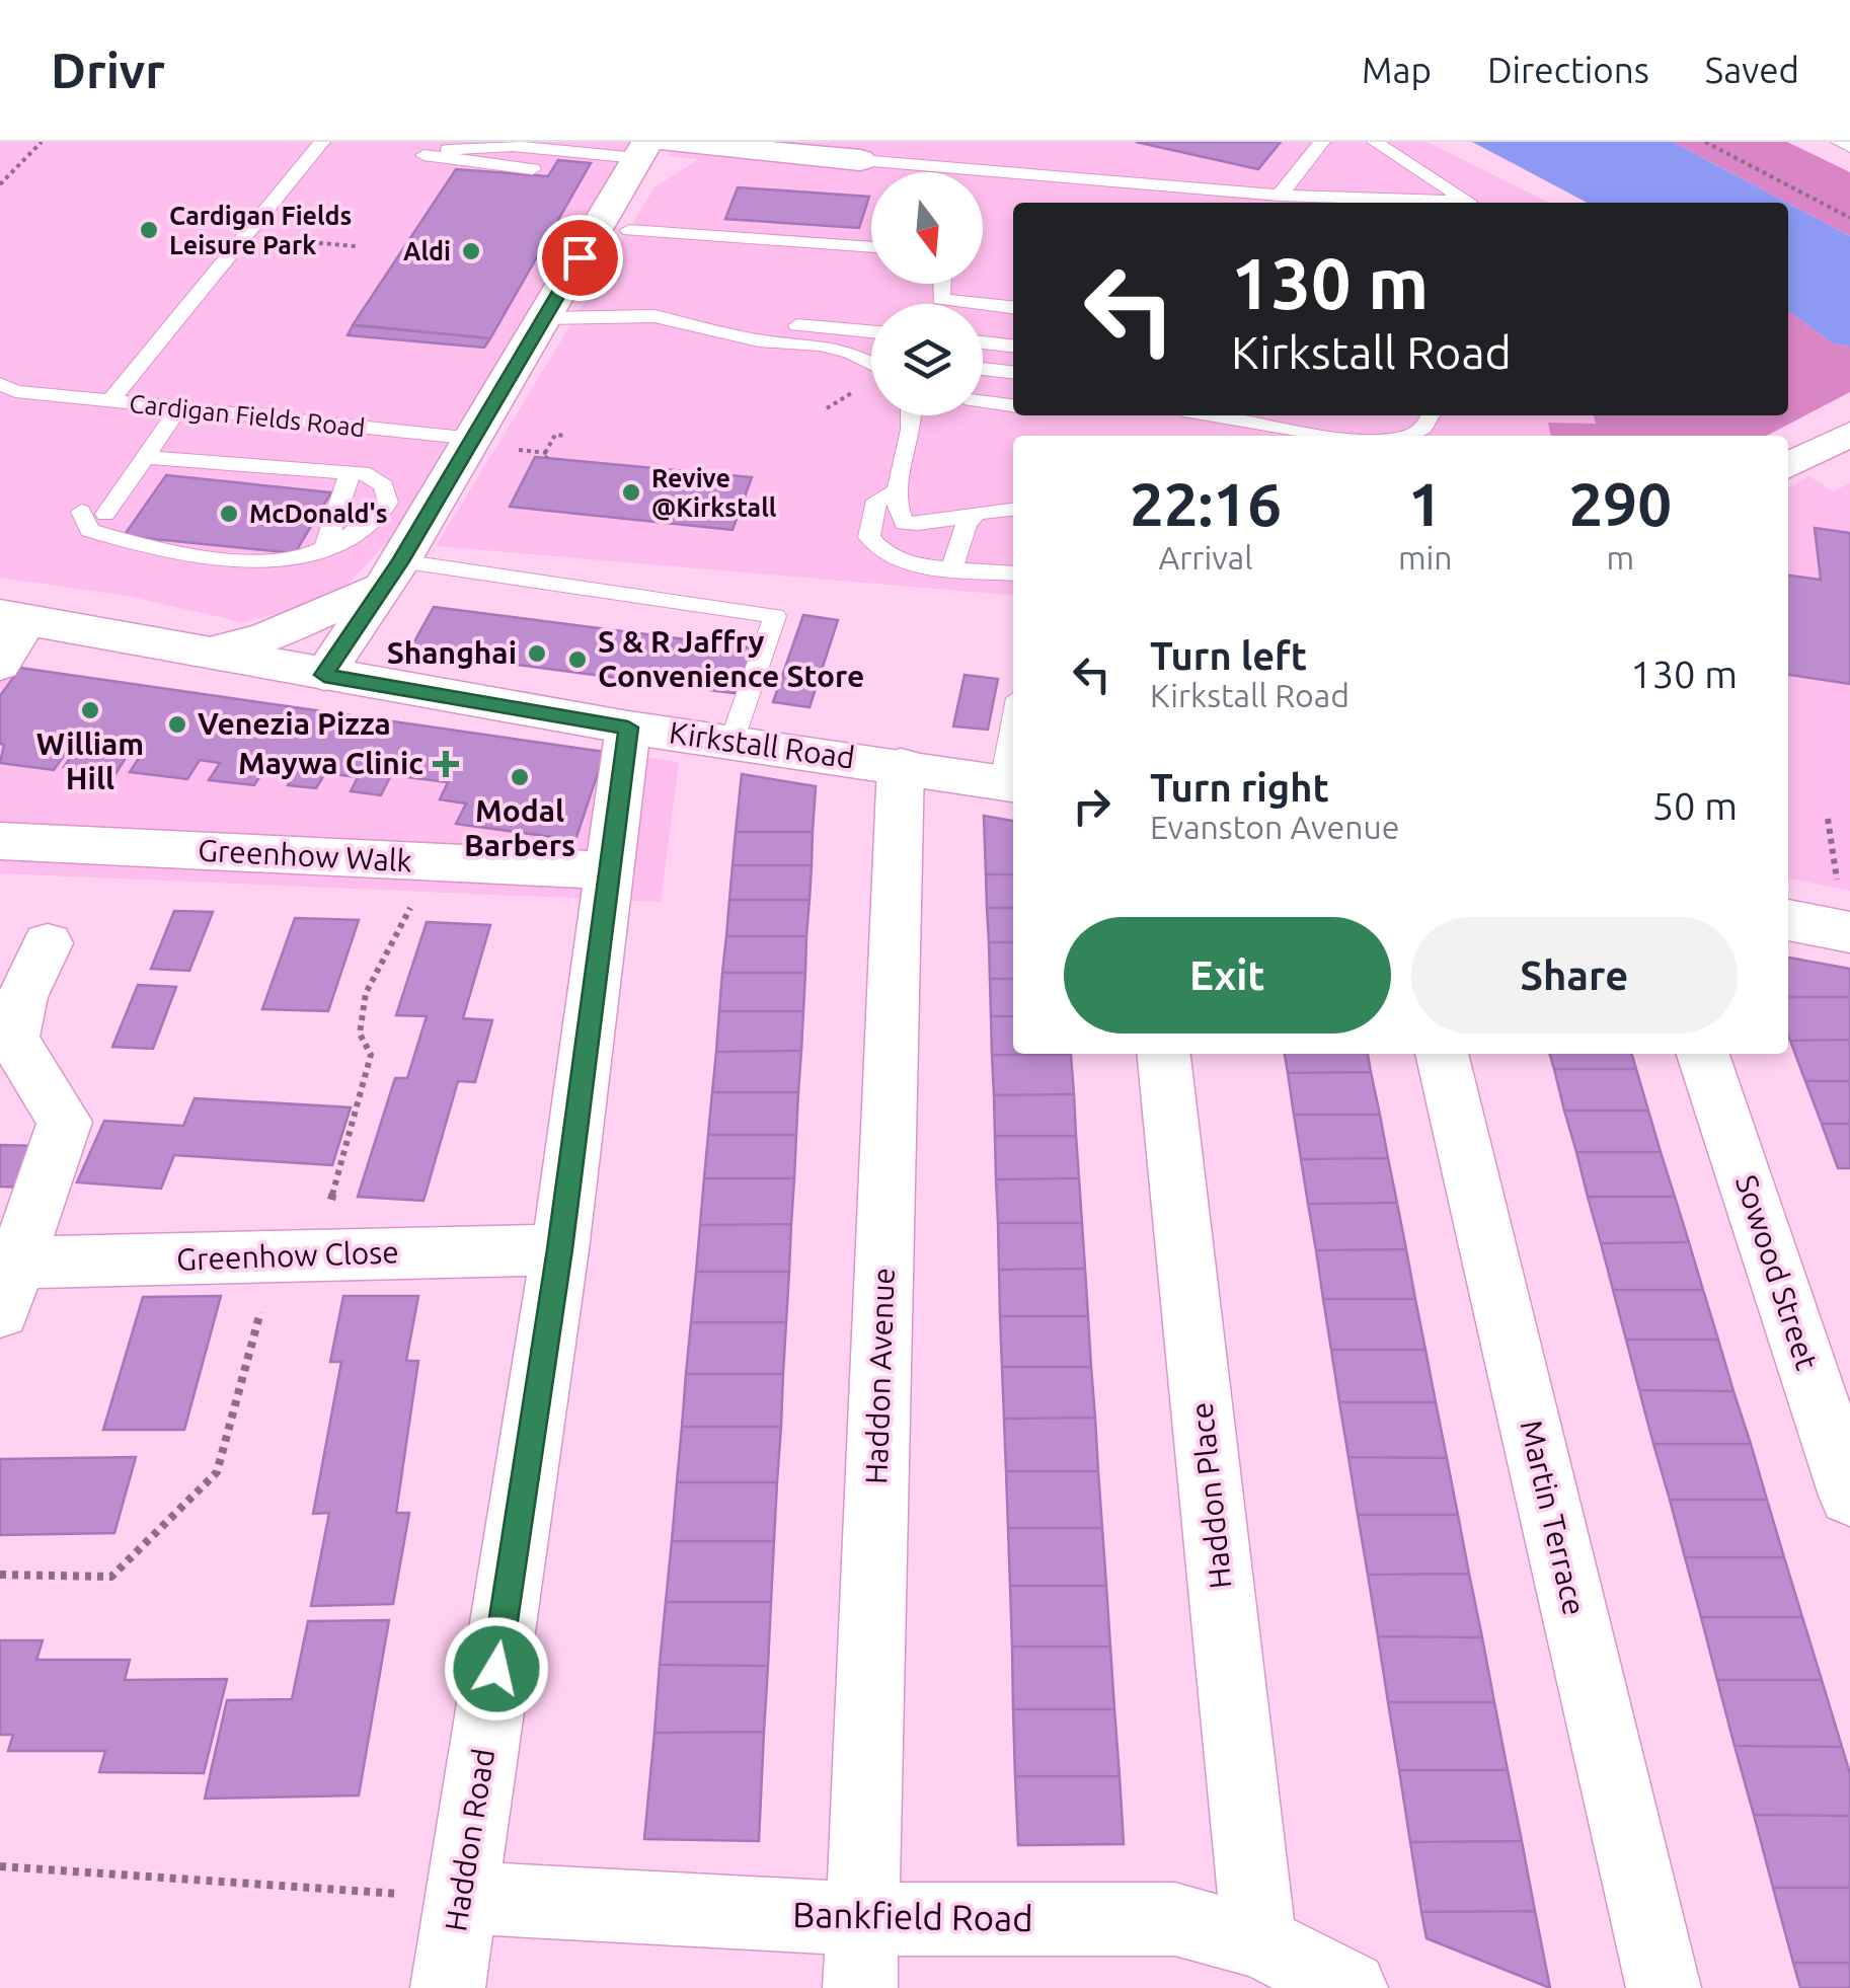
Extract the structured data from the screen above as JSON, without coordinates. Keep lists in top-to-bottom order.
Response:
{
  "streets": {
    "main road": ["Kirkstall Road"],
    "street": [
      "Greenhow Walk",
      "Greenhow Close",
      "Sowood Street",
      "Haddon Avenue",
      "Haddon Place",
      "Martin Terrace",
      "Haddon Road",
      "Bankfield Road"
    ],
    "lane": ["Cardigan Fields Road"]
  },
  "crossings": [
    ["Kirkstall Road", "Haddon Avenue"],
    ["Kirkstall Road", "Haddon Road"],
    ["Greenhow Walk", "Haddon Road"],
    ["Greenhow Close", "Haddon Road"],
    ["Haddon Avenue", "Bankfield Road"],
    ["Haddon Place", "Bankfield Road"],
    ["Haddon Road", "Bankfield Road"]
  ],
  "places": {
    "other": [
      "Cardigan Fields Leisure Park",
      "Aldi",
      "Revive @Kirkstall",
      "McDonald's",
      "Shanghai",
      "S & R Jaffry Convenience Store",
      "William Hill",
      "Venezia Pizza",
      "Modal Barbers"
    ],
    "health": ["Maywa Clinic"]
  },
  "north": "bottom",
  "page": {
    "header": "Drivr",
    "nav": ["Map", "Directions", "Saved"],
    "turn": ["130 m", "Kirkstall Road"],
    "eta": [
      "22:16",
      "Arrival",
      "1",
      "min",
      "290",
      "m"
    ],
    "list": [
      {
        "name": "Turn left",
        "note": "Kirkstall Road",
        "value": "130 m"
      },
      {
        "name": "Turn right",
        "note": "Evanston Avenue",
        "value": "50 m"
      }
    ],
    "buttons": ["Exit", "Share"]
  }
}
